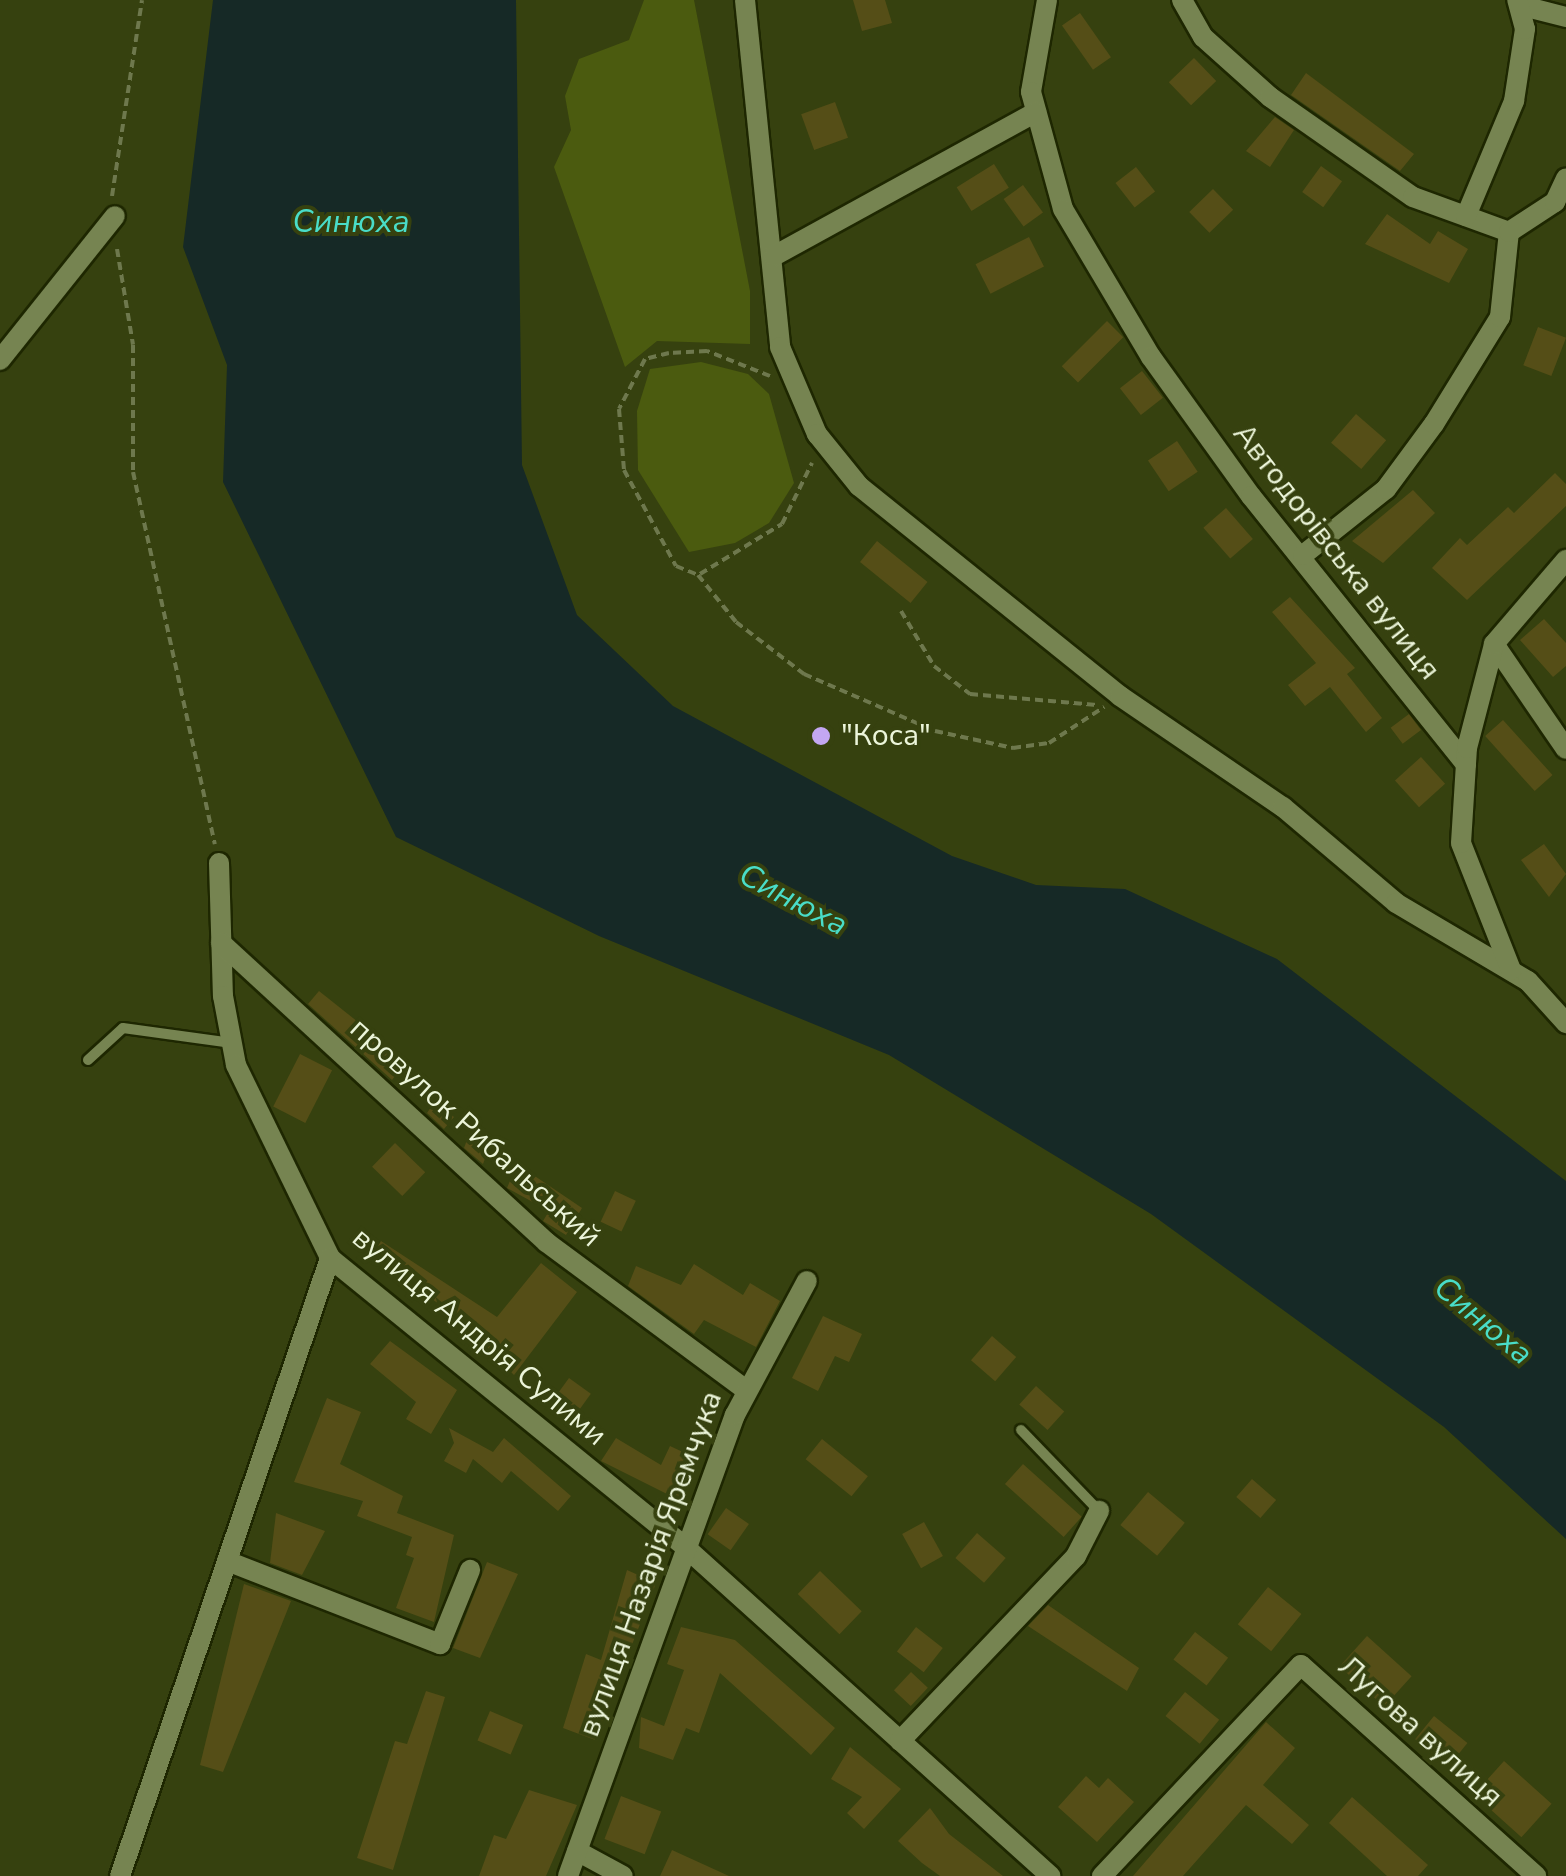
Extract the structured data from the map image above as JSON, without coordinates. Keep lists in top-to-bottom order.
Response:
{
  "streets": {
    "street": [
      "Автодорівська вулиця",
      "провулок Рибальський",
      "вулиця Андрія Сулими",
      "вулиця Назарія Яремчука",
      "Лугова вулиця"
    ]
  },
  "crossings": [
    ["провулок Рибальський", "вулиця Андрія Сулими"],
    ["провулок Рибальський", "вулиця Назарія Яремчука"],
    ["вулиця Андрія Сулими", "вулиця Назарія Яремчука"]
  ],
  "water": ["Синюха"],
  "places": ["\"Коса\""]
}
